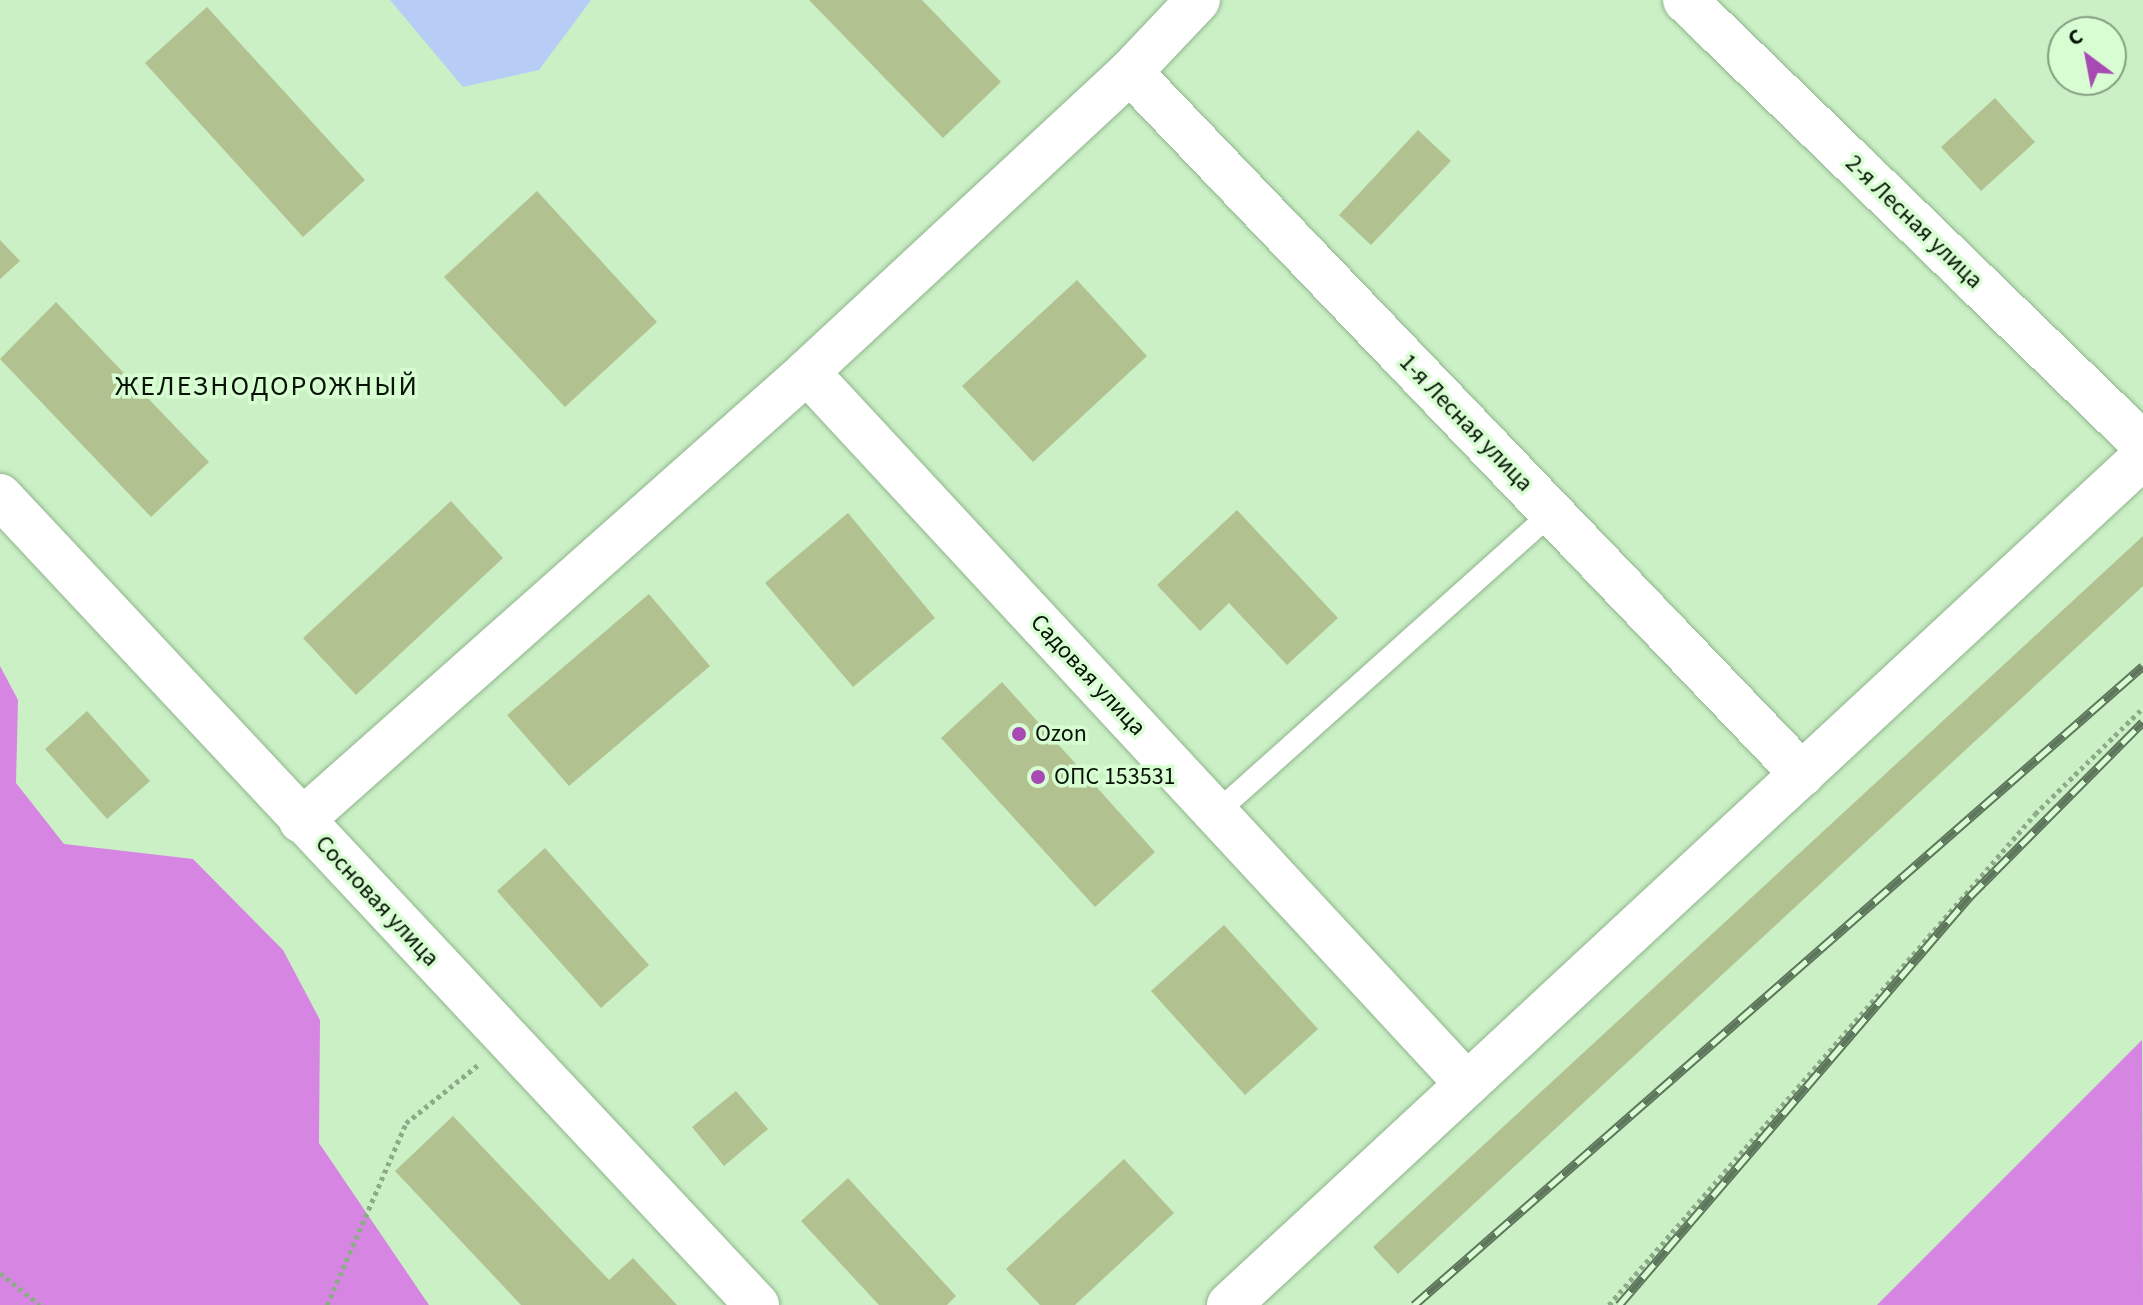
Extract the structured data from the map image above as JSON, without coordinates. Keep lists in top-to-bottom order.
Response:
{
  "streets": {
    "street": [
      "2-я Лесная улица",
      "1-я Лесная улица",
      "Садовая улица",
      "Сосновая улица"
    ]
  },
  "districts": ["ЖЕЛЕЗНОДОРОЖНЫЙ"],
  "places": ["Ozon", "ОПС 153531"],
  "north": "top left"
}
